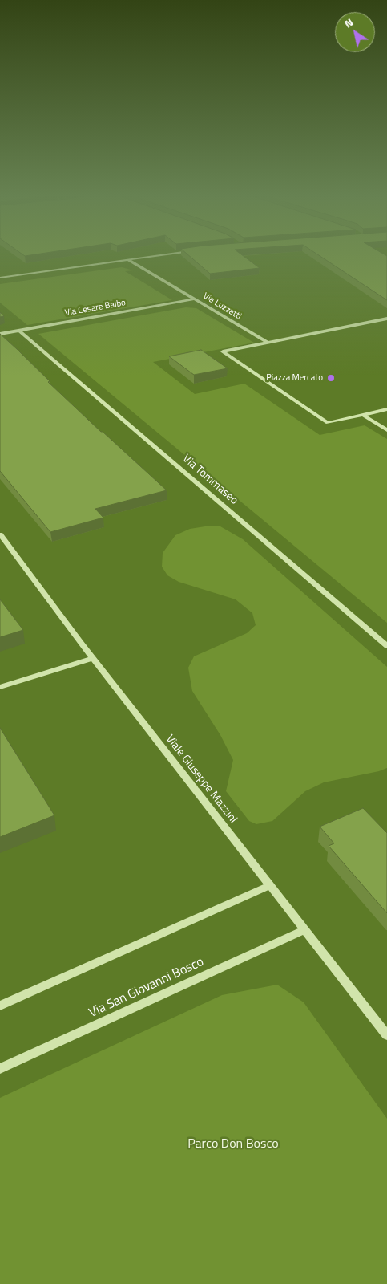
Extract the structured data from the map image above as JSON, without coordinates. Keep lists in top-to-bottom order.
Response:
{
  "streets": {
    "street": [
      "Via Luzzatti",
      "Via Cesare Balbo",
      "Via Tommaseo",
      "Viale Giuseppe Mazzini",
      "Via San Giovanni Bosco"
    ]
  },
  "crossings": [
    ["Via Luzzatti", "Via Cesare Balbo"],
    ["Via Cesare Balbo", "Via Tommaseo"],
    ["Viale Giuseppe Mazzini", "Via San Giovanni Bosco"]
  ],
  "parks": ["Parco Don Bosco"],
  "places": ["Piazza Mercato"],
  "north": "top left"
}
